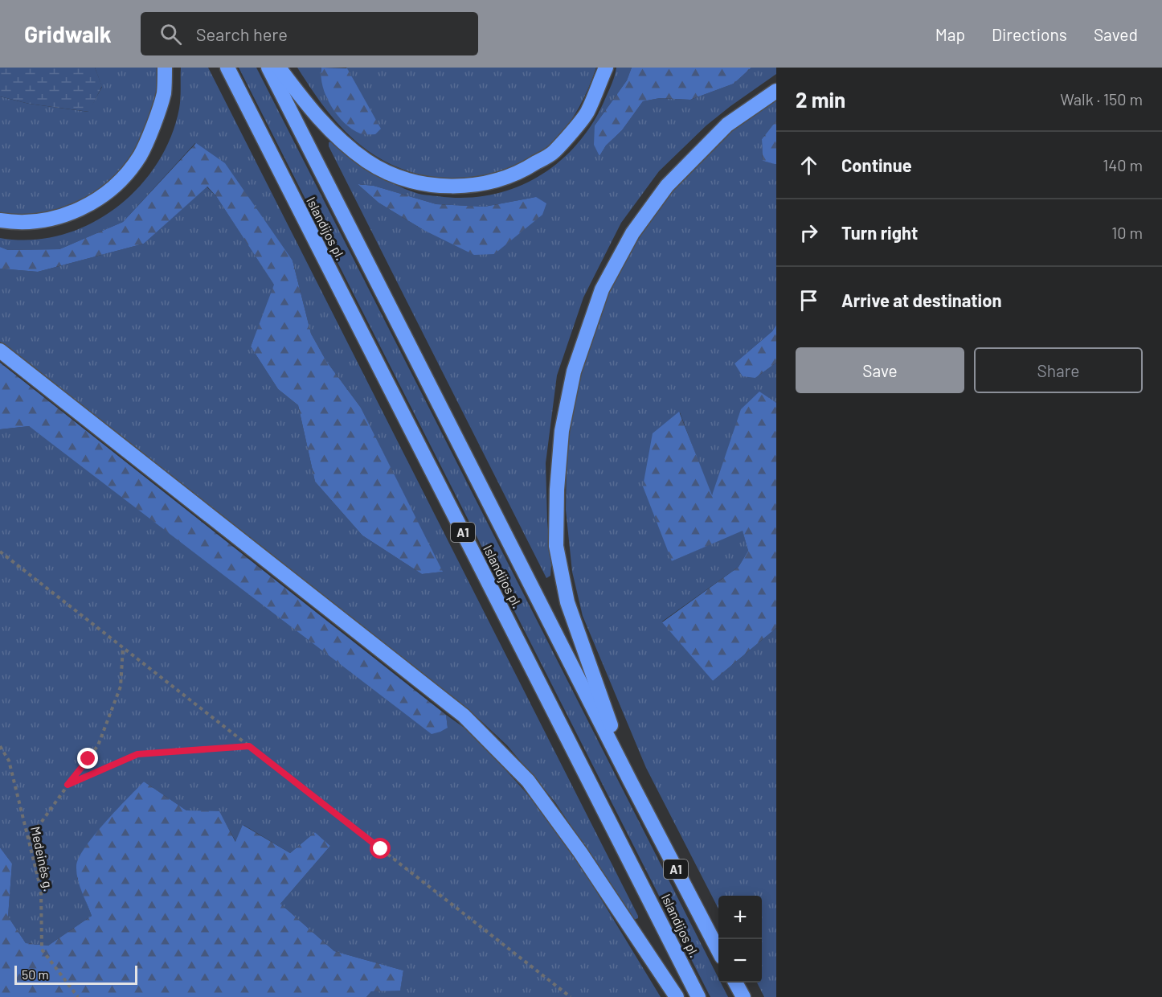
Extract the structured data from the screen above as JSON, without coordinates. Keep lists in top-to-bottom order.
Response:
{
  "streets": {
    "highway": ["Islandijos pl.", "A1"],
    "path": ["Medeinės g."]
  },
  "scale_bar": "50 m",
  "page": {
    "header": "Gridwalk",
    "search": "Search here",
    "nav": ["Map", "Directions", "Saved"],
    "heading": ["2 min", "Walk · 150 m"],
    "list": [
      ["Continue", "140 m"],
      ["Turn right", "10 m"],
      "Arrive at destination"
    ],
    "buttons": ["Save", "Share"],
    "map_buttons": ["+", "−"],
    "scale": "50 m"
  }
}
